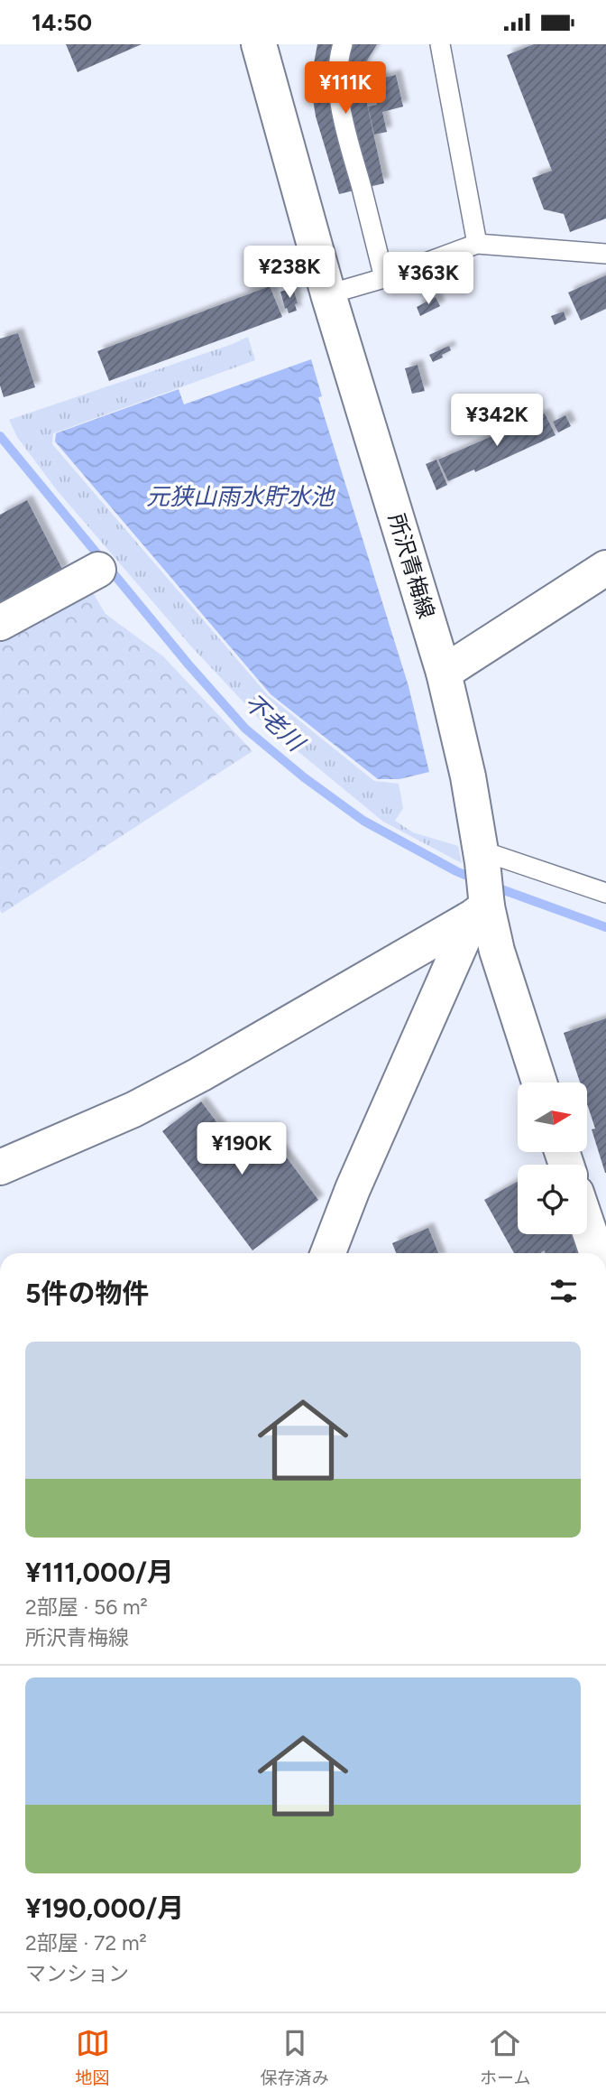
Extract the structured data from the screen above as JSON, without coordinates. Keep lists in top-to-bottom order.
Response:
{
  "streets": {
    "street": ["所沢青梅線"]
  },
  "water": ["元狭山雨水貯水池", "不老川"],
  "north": "right",
  "page": {
    "status": "14:50",
    "price": [
      "¥111K",
      "¥238K",
      "¥363K",
      "¥342K",
      "¥190K"
    ],
    "heading": "5件の物件",
    "list": [
      {
        "name": "¥111,000/月",
        "note": "2部屋 · 56 m² · 所沢青梅線"
      },
      {
        "name": "¥190,000/月",
        "note": "2部屋 · 72 m² · マンション"
      }
    ],
    "tabs": ["地図", "保存済み", "ホーム"]
  }
}
